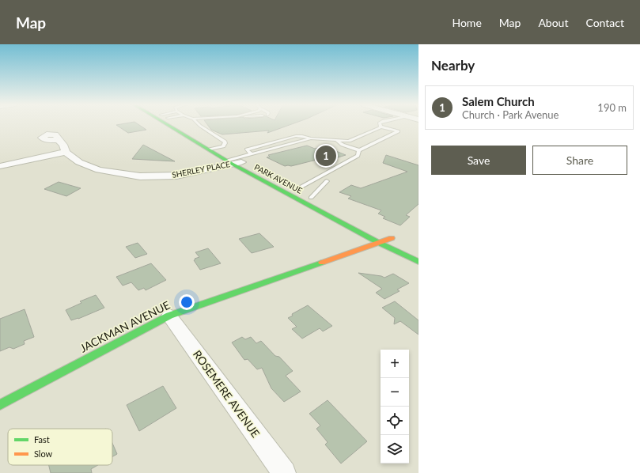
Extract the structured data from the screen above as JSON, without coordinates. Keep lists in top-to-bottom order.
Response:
{
  "streets": {
    "main road": ["PARK AVENUE", "JACKMAN AVENUE"],
    "street": ["SHERLEY PLACE", "ROSEMERE AVENUE"]
  },
  "crossings": [
    ["SHERLEY PLACE", "PARK AVENUE"],
    ["PARK AVENUE", "JACKMAN AVENUE"],
    ["JACKMAN AVENUE", "ROSEMERE AVENUE"]
  ],
  "legend": ["Fast", "Slow"],
  "page": {
    "header": "Map",
    "nav": [
      "Home",
      "Map",
      "About",
      "Contact"
    ],
    "heading": "Nearby",
    "list": [
      {
        "mark": "1",
        "name": "Salem Church",
        "note": "Church · Park Avenue",
        "value": "190 m"
      }
    ],
    "buttons": ["Save", "Share"],
    "pins": "1",
    "map_buttons": ["+", "−"]
  }
}
